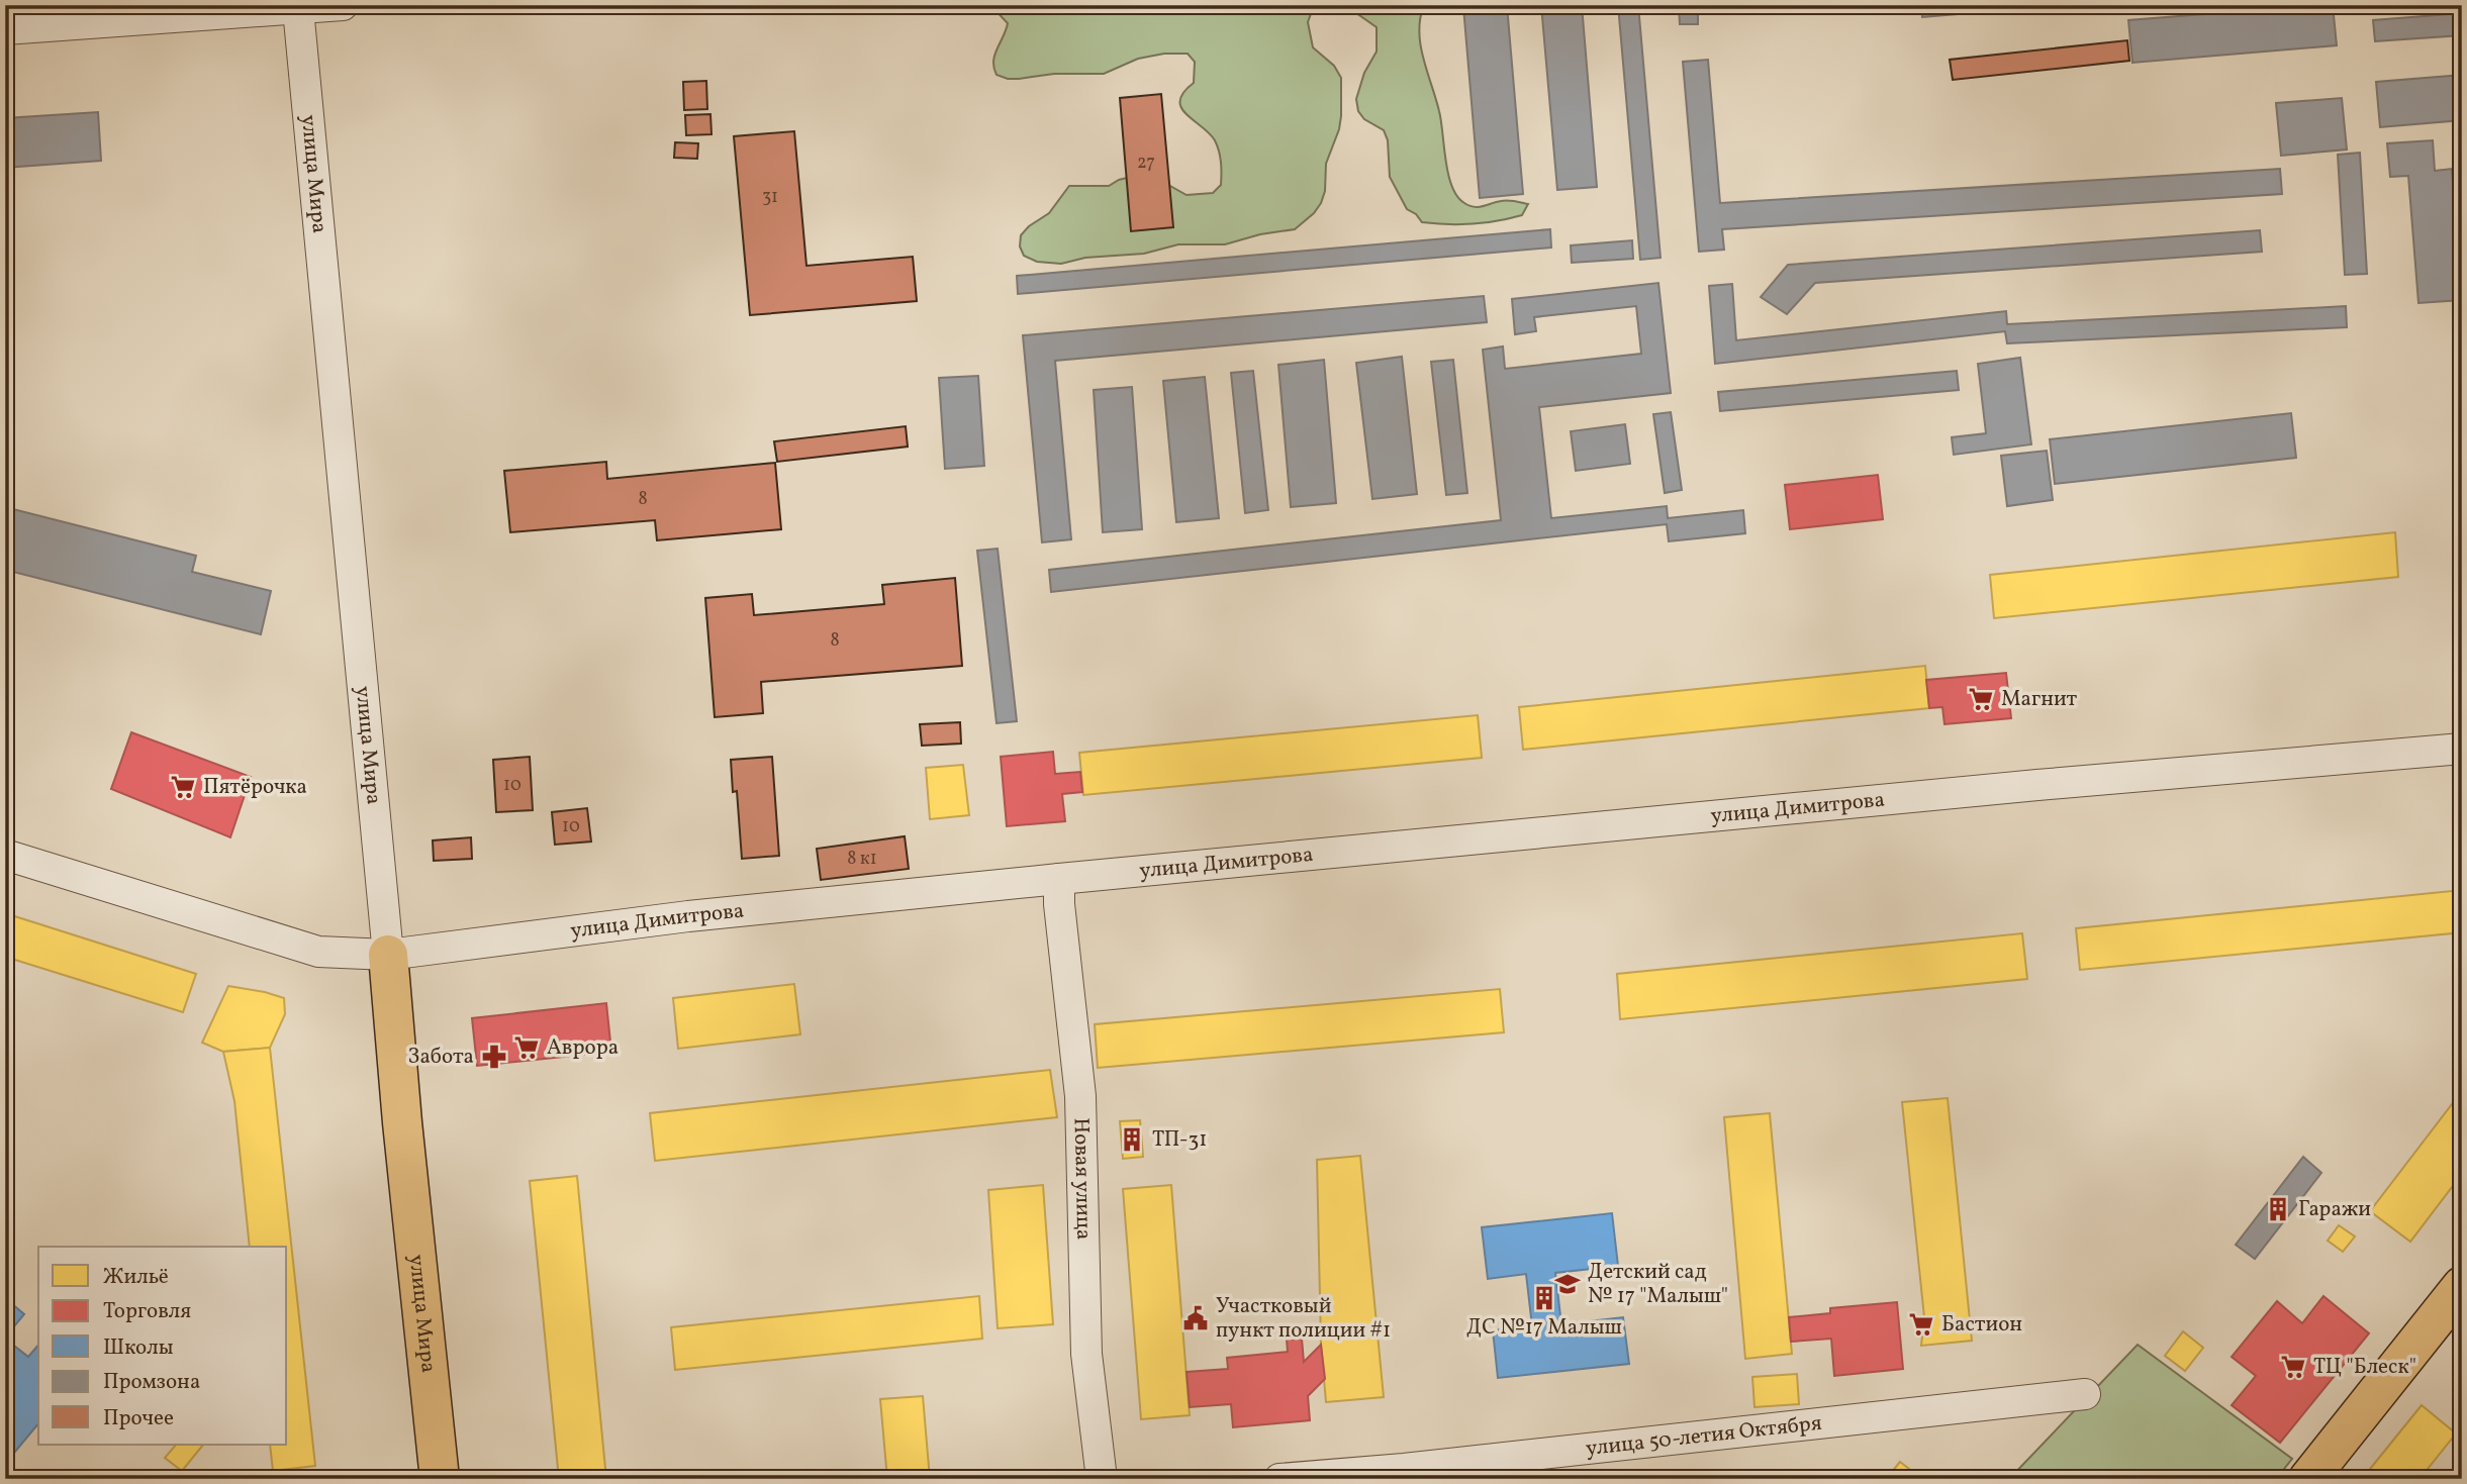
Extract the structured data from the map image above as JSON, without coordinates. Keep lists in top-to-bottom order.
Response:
{
  "streets": {
    "main road": ["улица Мира"],
    "street": ["улица Димитрова", "Новая улица", "улица 50-летия Октября"]
  },
  "crossings": [
    ["улица Мира", "улица Димитрова"],
    ["улица Димитрова", "Новая улица"]
  ],
  "places": {
    "supermarket": [
      "Магнит",
      "Пятёрочка",
      "Аврора",
      "Бастион",
      "ТЦ \"Блеск\""
    ],
    "pharmacy": ["Забота"],
    "building": ["ТП-31", "Гаражи", "ДС №17 Малыш"],
    "school or university": ["Детский сад № 17 \"Малыш\""],
    "public building": ["Участковый пункт полиции #1"]
  },
  "house_numbers": [
    "27",
    "31",
    "8",
    "8",
    "10",
    "10",
    "8 к1"
  ],
  "legend": [
    "Жильё",
    "Торговля",
    "Школы",
    "Промзона",
    "Прочее"
  ]
}
